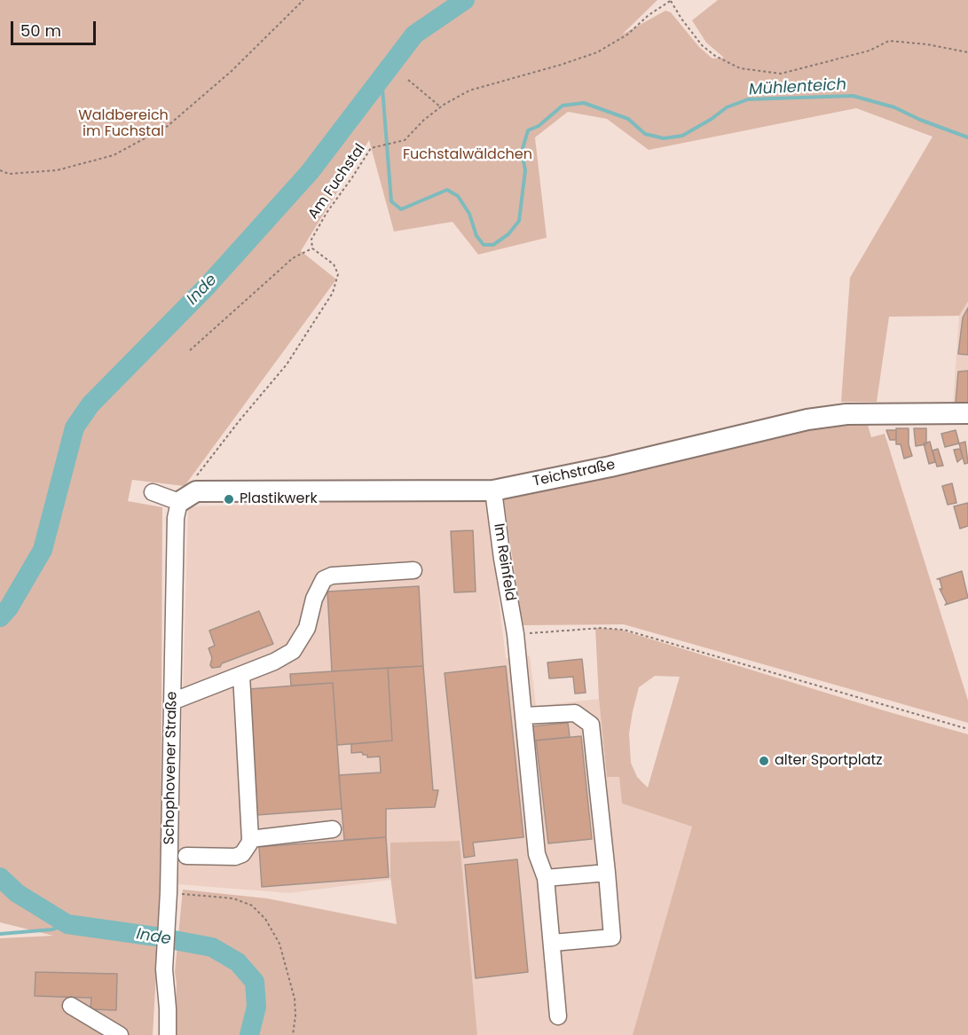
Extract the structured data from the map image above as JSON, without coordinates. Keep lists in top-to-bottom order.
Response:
{
  "streets": {
    "main road": ["Teichstraße"],
    "street": ["Im Reinfeld", "Schophovener Straße"],
    "path": ["Am Fuchstal"]
  },
  "crossings": [
    ["Teichstraße", "Im Reinfeld"],
    ["Teichstraße", "Schophovener Straße"]
  ],
  "water": ["Mühlenteich", "Inde"],
  "parks": ["Waldbereich im Fuchstal", "Fuchstalwäldchen"],
  "places": ["Plastikwerk", "alter Sportplatz"],
  "scale_bar": "50 m"
}
